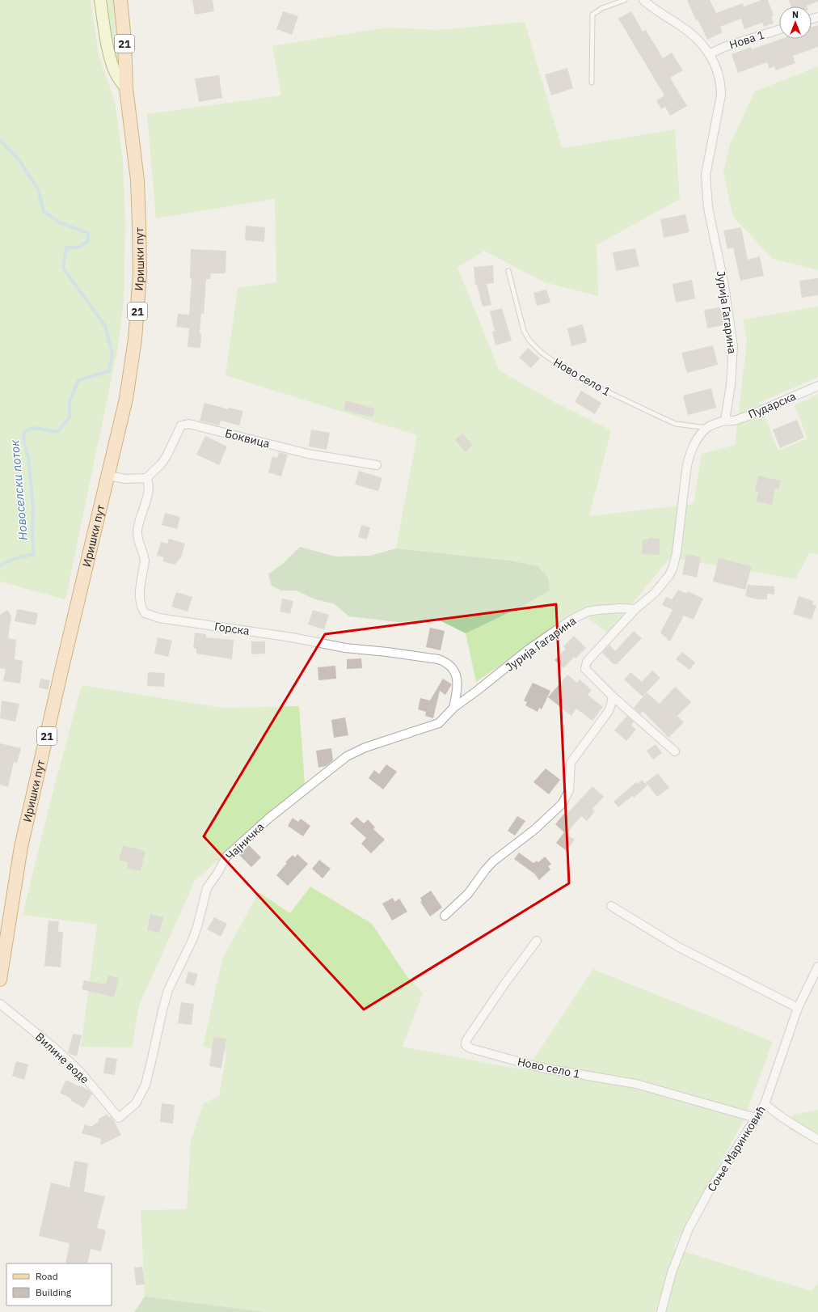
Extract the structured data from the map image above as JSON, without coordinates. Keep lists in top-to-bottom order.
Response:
{
  "streets": {
    "main road": ["21", "Иришки пут"],
    "street": [
      "Нова 1",
      "Јурија Гагарина",
      "Ново село 1",
      "Пударска",
      "Боквица",
      "Горска",
      "Чајничка",
      "Вилине воде",
      "Соње Маринковић"
    ]
  },
  "crossings": [
    ["Нова 1", "Јурија Гагарина"],
    ["21", "Иришки пут"],
    ["Јурија Гагарина", "Пударска"],
    ["Јурија Гагарина", "Горска"],
    ["Јурија Гагарина", "Чајничка"],
    ["Ново село 1", "Соње Маринковић"],
    ["Боквица", "Горска"],
    ["Горска", "Чајничка"],
    ["Чајничка", "Вилине воде"]
  ],
  "water": ["Новоселски поток"],
  "legend": ["Road", "Building"],
  "north": "top"
}
